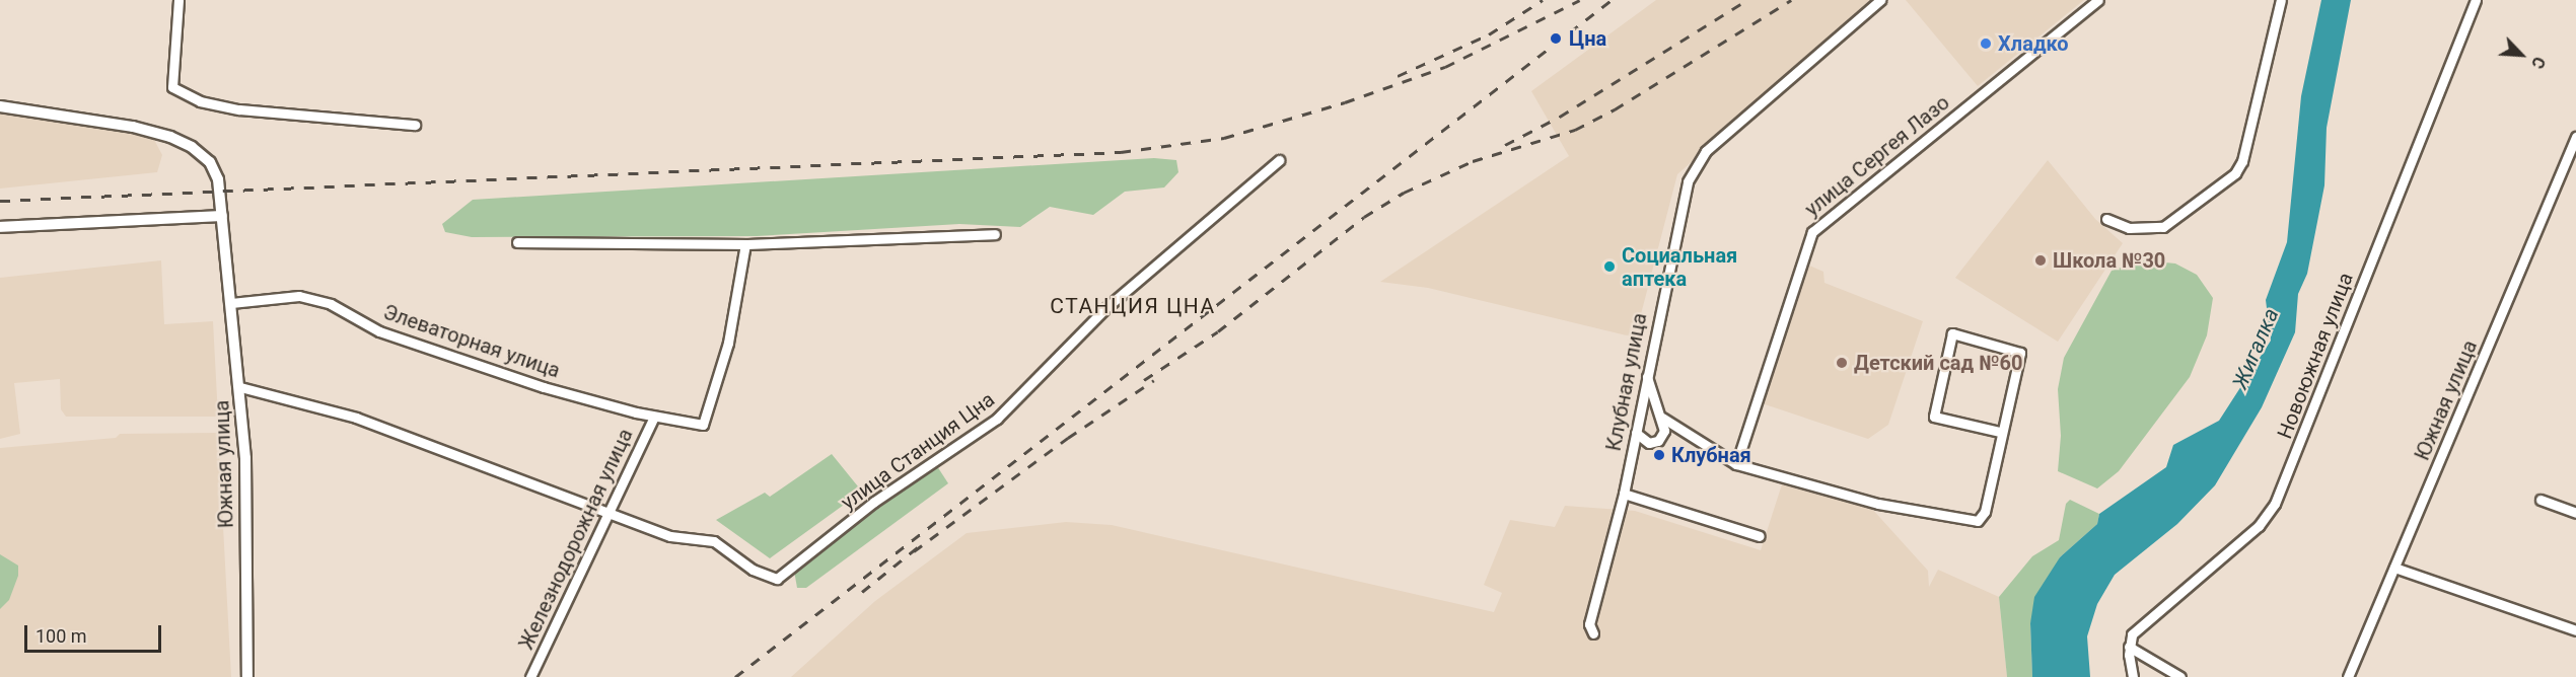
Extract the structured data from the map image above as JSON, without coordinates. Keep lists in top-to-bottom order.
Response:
{
  "streets": {
    "street": [
      "улица Сергея Лазо",
      "Элеваторная улица",
      "Новоюжная улица",
      "Клубная улица",
      "Южная улица",
      "улица Станция Цна",
      "Железнодорожная улица"
    ]
  },
  "crossings": [
    ["Элеваторная улица", "Южная улица"],
    ["Элеваторная улица", "Железнодорожная улица"],
    ["Южная улица", "улица Станция Цна"],
    ["улица Станция Цна", "Железнодорожная улица"]
  ],
  "districts": ["СТАНЦИЯ ЦНА"],
  "water": ["Жигалка"],
  "places": [
    "Цна",
    "Хладко",
    "Школа №30",
    "Социальная аптека",
    "Детский сад №60",
    "Клубная"
  ],
  "scale_bar": "100 m",
  "north": "bottom right"
}
